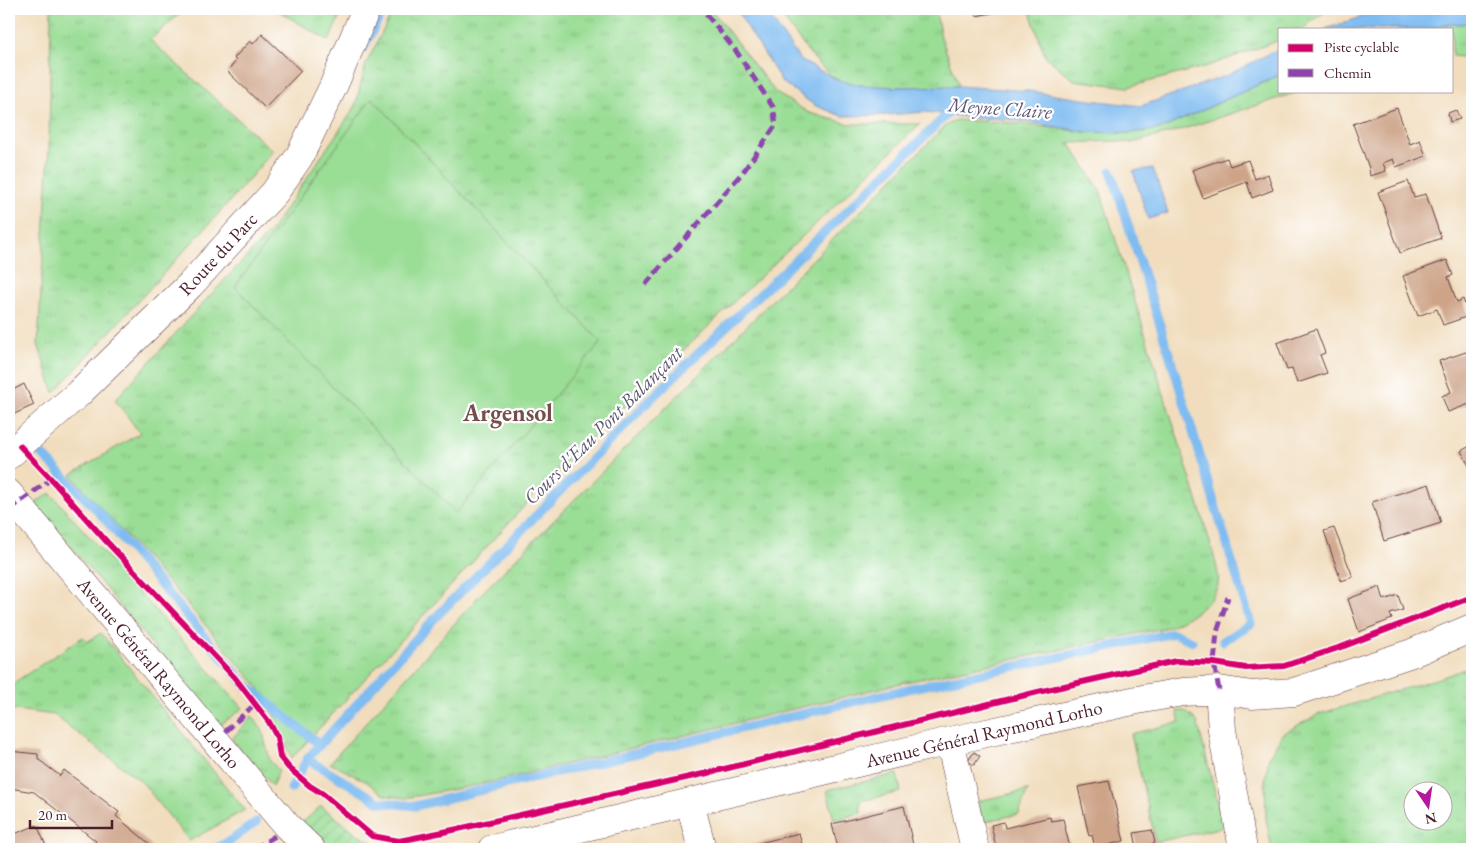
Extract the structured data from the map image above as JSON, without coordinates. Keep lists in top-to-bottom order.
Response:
{
  "streets": {
    "street": ["Route du Parc", "Avenue Général Raymond Lorho"]
  },
  "districts": ["Argensol"],
  "water": ["Meyne Claire", "Cours d'Eau Pont Balançant"],
  "legend": ["Piste cyclable", "Chemin"],
  "scale_bar": "20 m",
  "north": "bottom"
}
